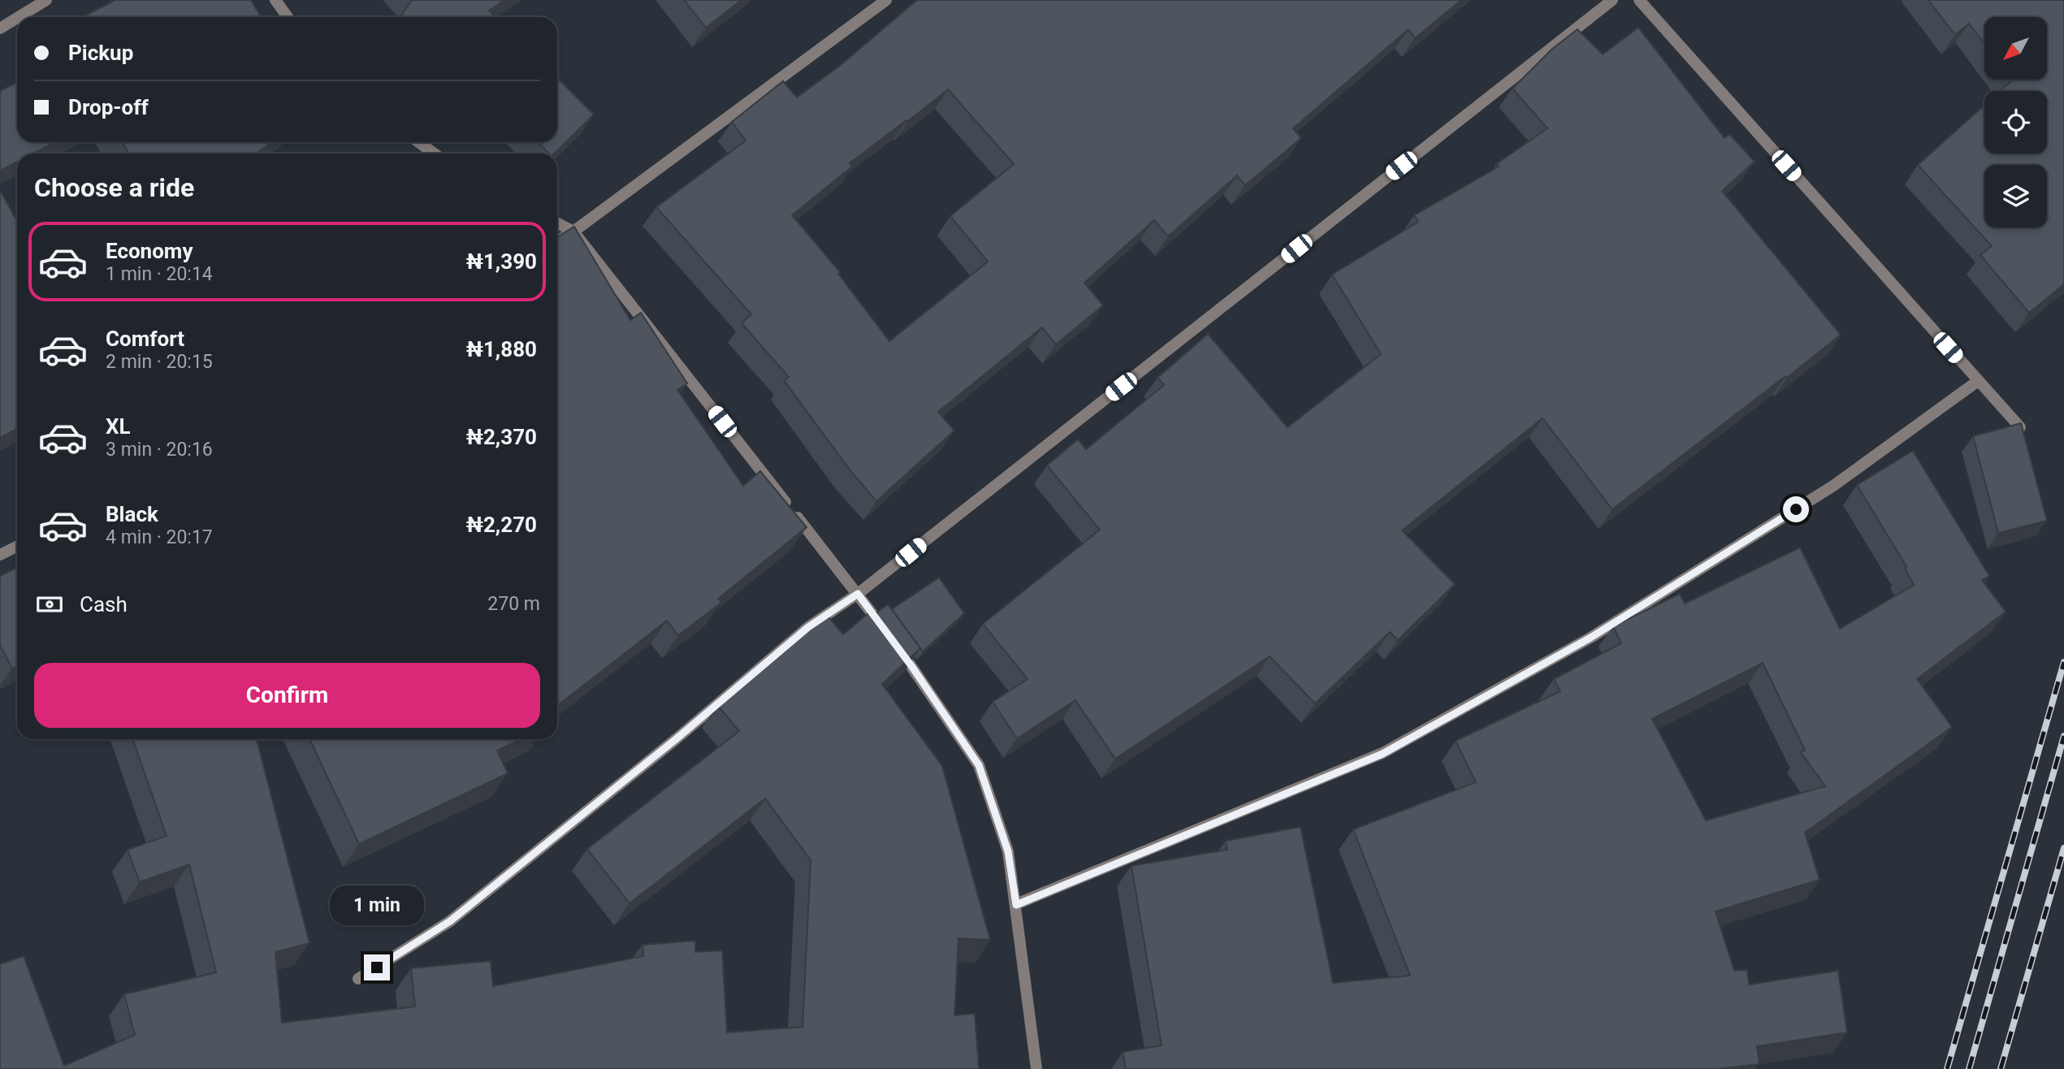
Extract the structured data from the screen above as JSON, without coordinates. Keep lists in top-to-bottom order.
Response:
{
  "north": "bottom left",
  "page": {
    "banner": ["Pickup", "Drop-off"],
    "heading": "Choose a ride",
    "list": [
      {
        "name": "Economy",
        "note": "1 min · 20:14",
        "value": "₦1,390"
      },
      {
        "name": "Comfort",
        "note": "2 min · 20:15",
        "value": "₦1,880"
      },
      {
        "name": "XL",
        "note": "3 min · 20:16",
        "value": "₦2,370"
      },
      {
        "name": "Black",
        "note": "4 min · 20:17",
        "value": "₦2,270"
      }
    ],
    "pay": ["Cash", "270 m"],
    "buttons": "Confirm",
    "bubble": "1 min"
  }
}
